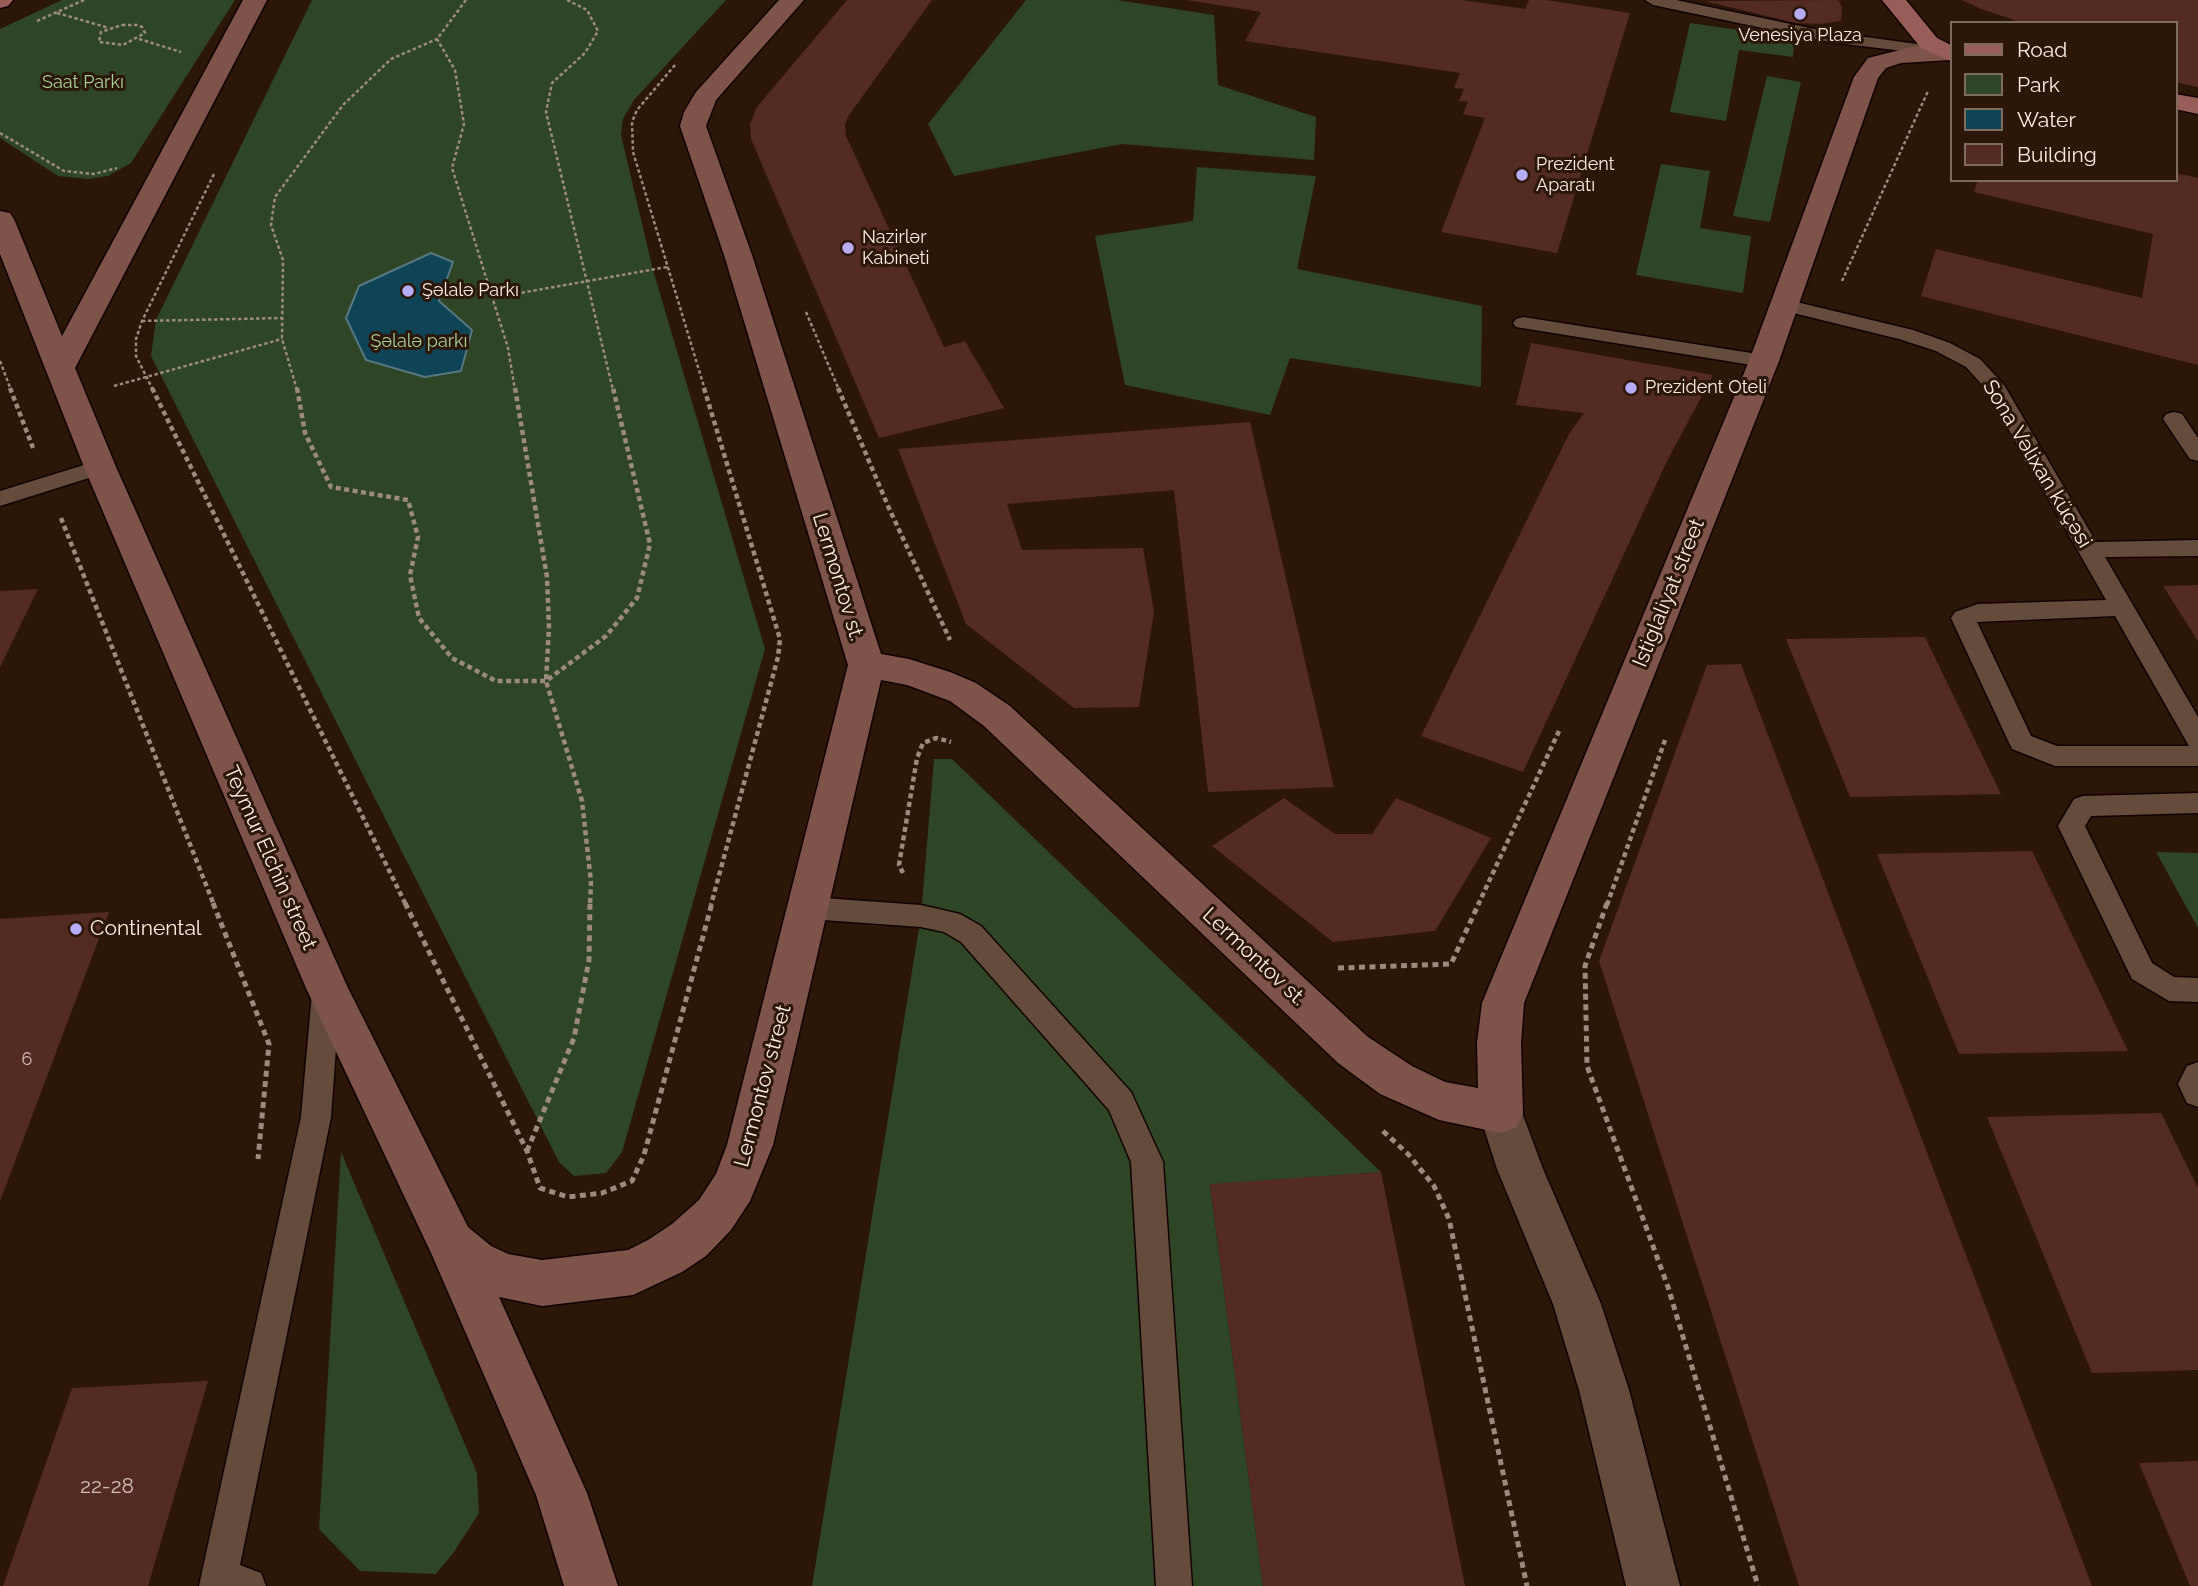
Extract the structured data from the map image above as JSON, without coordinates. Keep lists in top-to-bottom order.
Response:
{
  "streets": {
    "main road": [
      "Lermontov st.",
      "Istiglaliyat street",
      "Teymur Elchin street",
      "Lermontov street"
    ],
    "lane": ["Sona Vəlixan küçəsi"]
  },
  "crossings": [
    ["Sona Vəlixan küçəsi", "Istiglaliyat street"],
    ["Lermontov st.", "Istiglaliyat street"],
    ["Lermontov st.", "Lermontov street"],
    ["Teymur Elchin street", "Lermontov street"]
  ],
  "parks": ["Saat Parkı", "Şəlalə parkı"],
  "places": [
    "Venesiya Plaza",
    "Prezident Aparatı",
    "Nazirlər Kabineti",
    "Şəlalə Parkı",
    "Prezident Oteli",
    "Continental"
  ],
  "house_numbers": ["6", "22-28"],
  "legend": [
    "Road",
    "Park",
    "Water",
    "Building"
  ]
}
